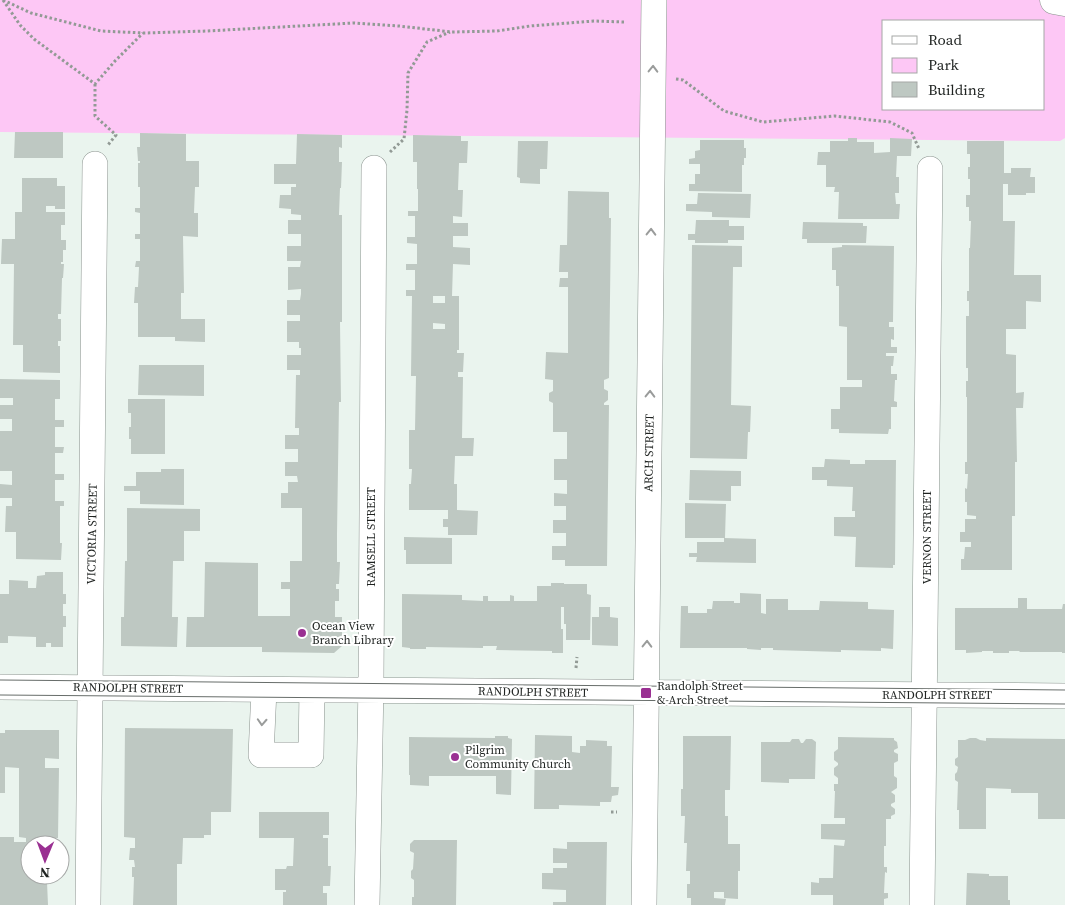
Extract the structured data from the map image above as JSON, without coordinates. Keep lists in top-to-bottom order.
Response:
{
  "streets": {
    "street": [
      "ARCH STREET",
      "VICTORIA STREET",
      "RAMSELL STREET",
      "VERNON STREET",
      "RANDOLPH STREET"
    ]
  },
  "crossings": [
    ["ARCH STREET", "RANDOLPH STREET"],
    ["VICTORIA STREET", "RANDOLPH STREET"],
    ["RAMSELL STREET", "RANDOLPH STREET"],
    ["VERNON STREET", "RANDOLPH STREET"]
  ],
  "one_way": ["ARCH STREET"],
  "places": {
    "other": ["Ocean View Branch Library", "Pilgrim Community Church"],
    "transit": ["Randolph Street & Arch Street"]
  },
  "legend": ["Road", "Park", "Building"],
  "north": "bottom"
}
